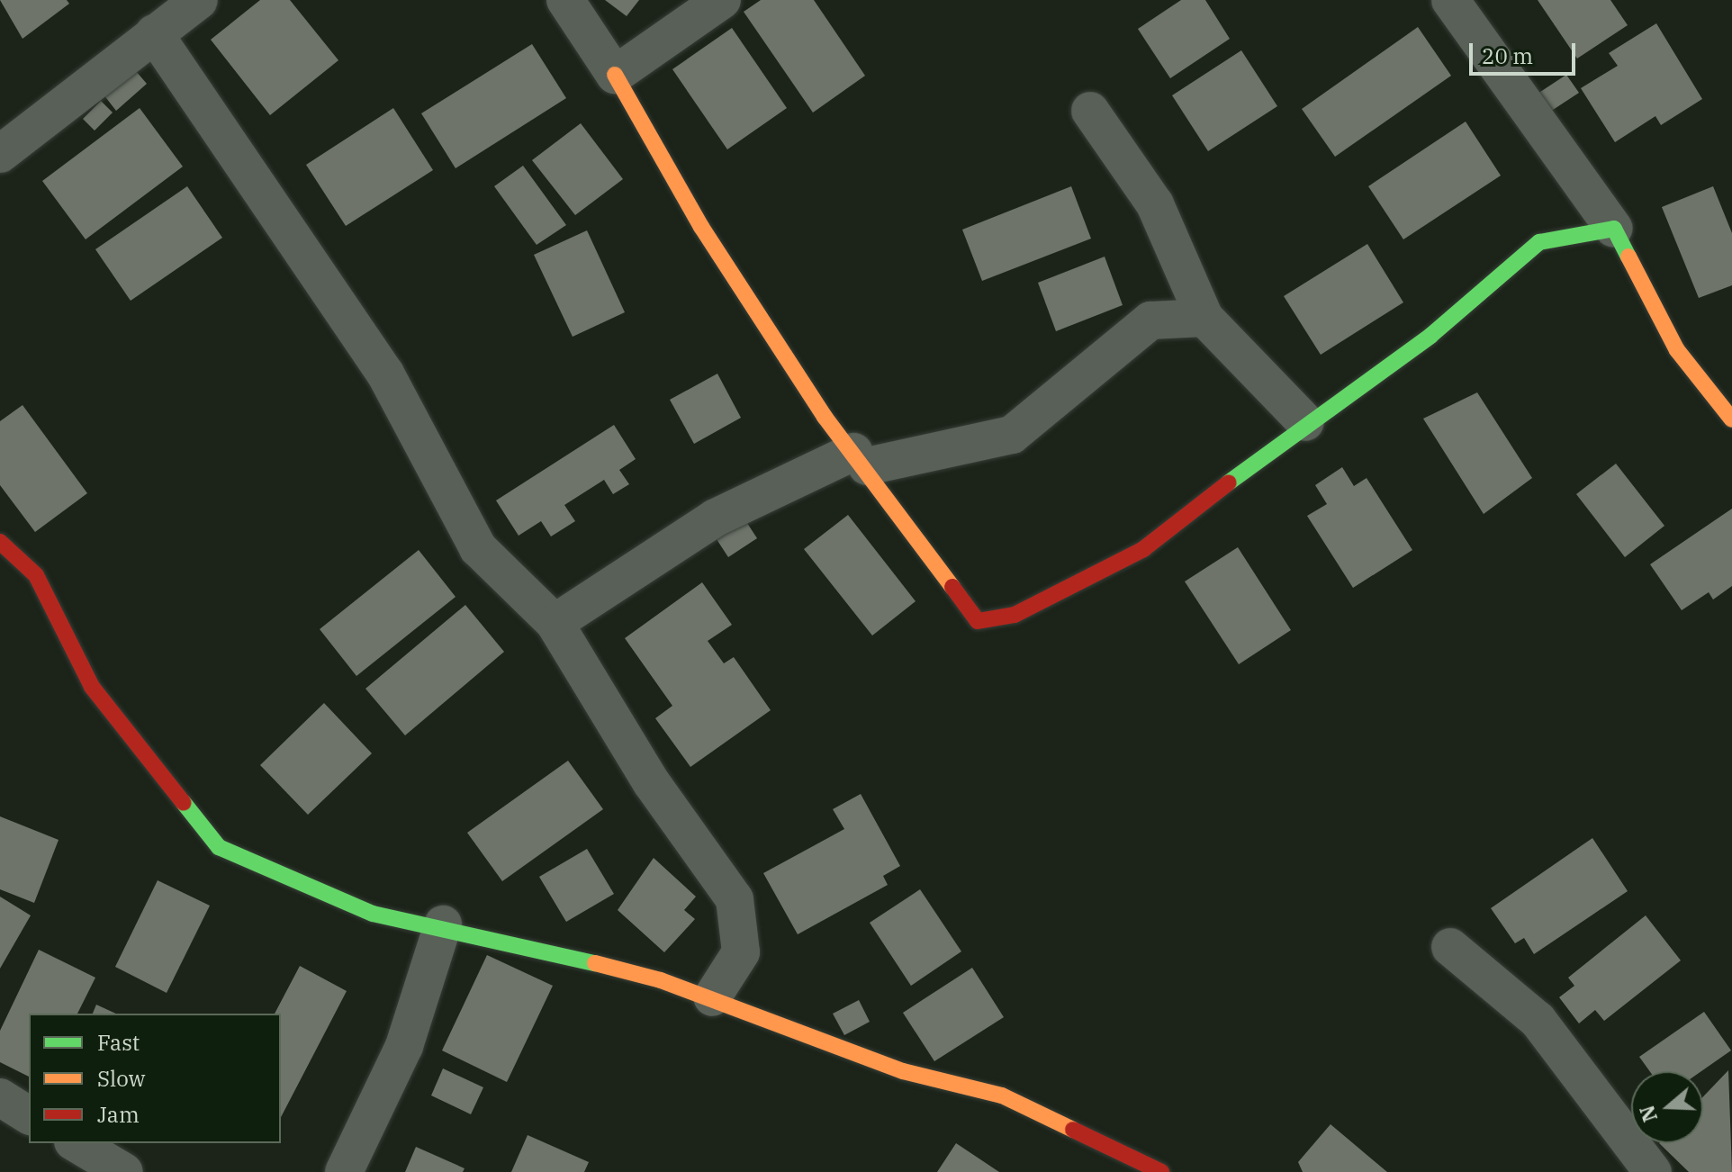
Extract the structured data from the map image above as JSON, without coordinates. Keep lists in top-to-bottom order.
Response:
{
  "legend": ["Fast", "Slow", "Jam"],
  "scale_bar": "20 m",
  "north": "left"
}
